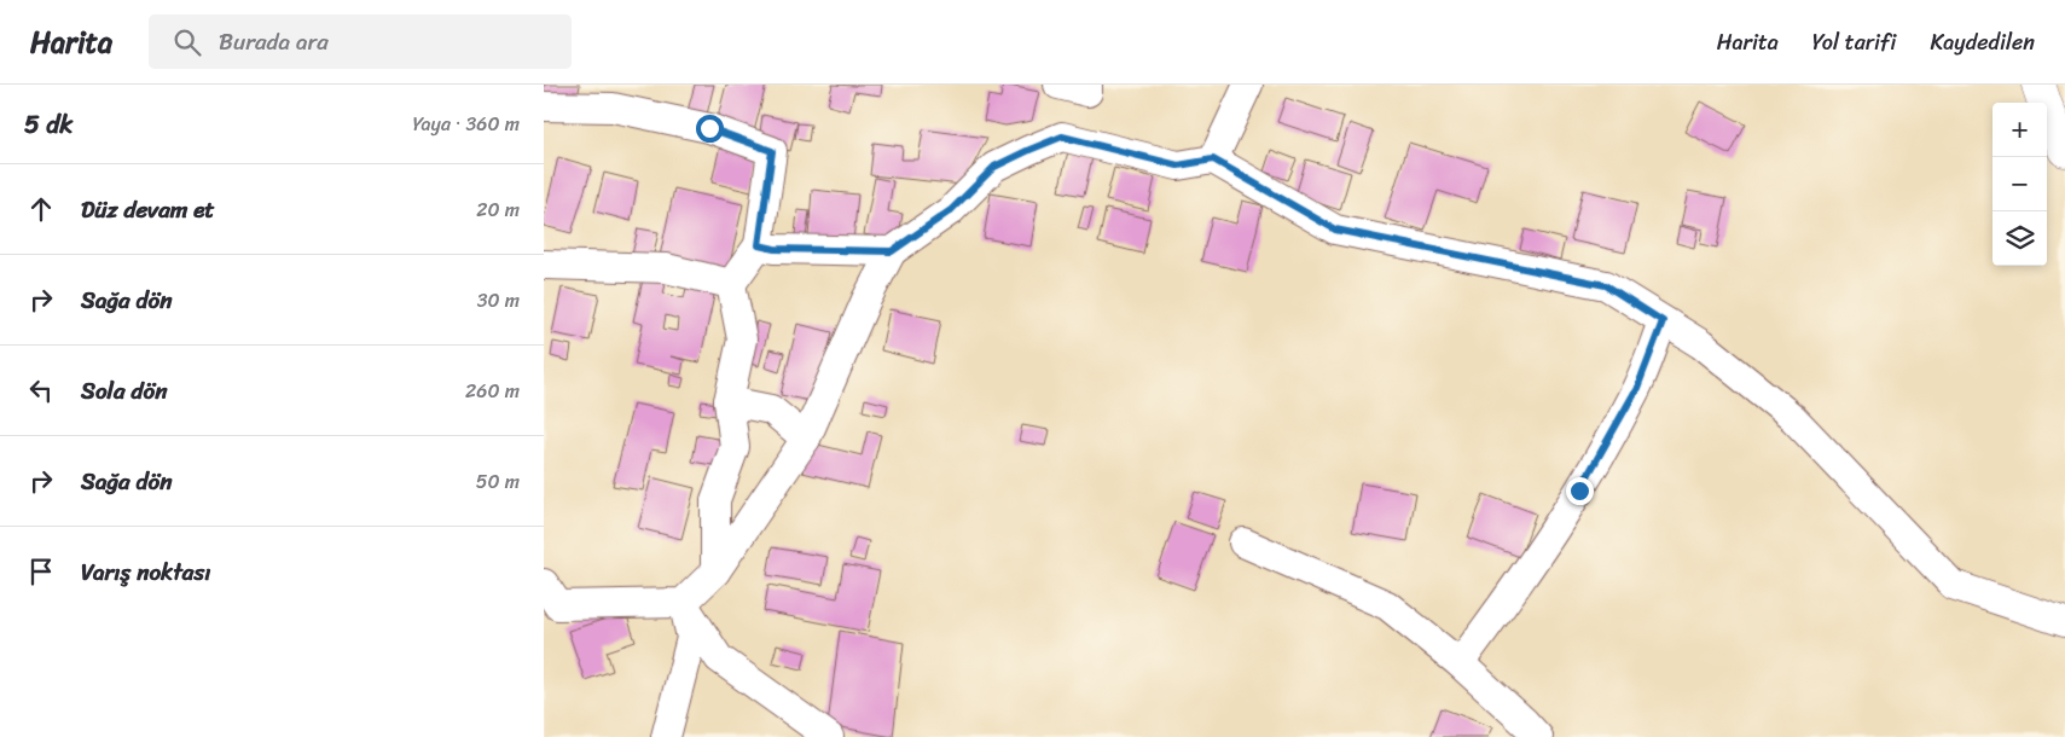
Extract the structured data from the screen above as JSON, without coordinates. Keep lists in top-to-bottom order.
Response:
{
  "page": {
    "header": "Harita",
    "search": "Burada ara",
    "nav": ["Harita", "Yol tarifi", "Kaydedilen"],
    "heading": ["5 dk", "Yaya · 360 m"],
    "map_buttons": ["+", "−"],
    "list": [
      ["Düz devam et", "20 m"],
      ["Sağa dön", "30 m"],
      ["Sola dön", "260 m"],
      ["Sağa dön", "50 m"],
      "Varış noktası"
    ]
  }
}
